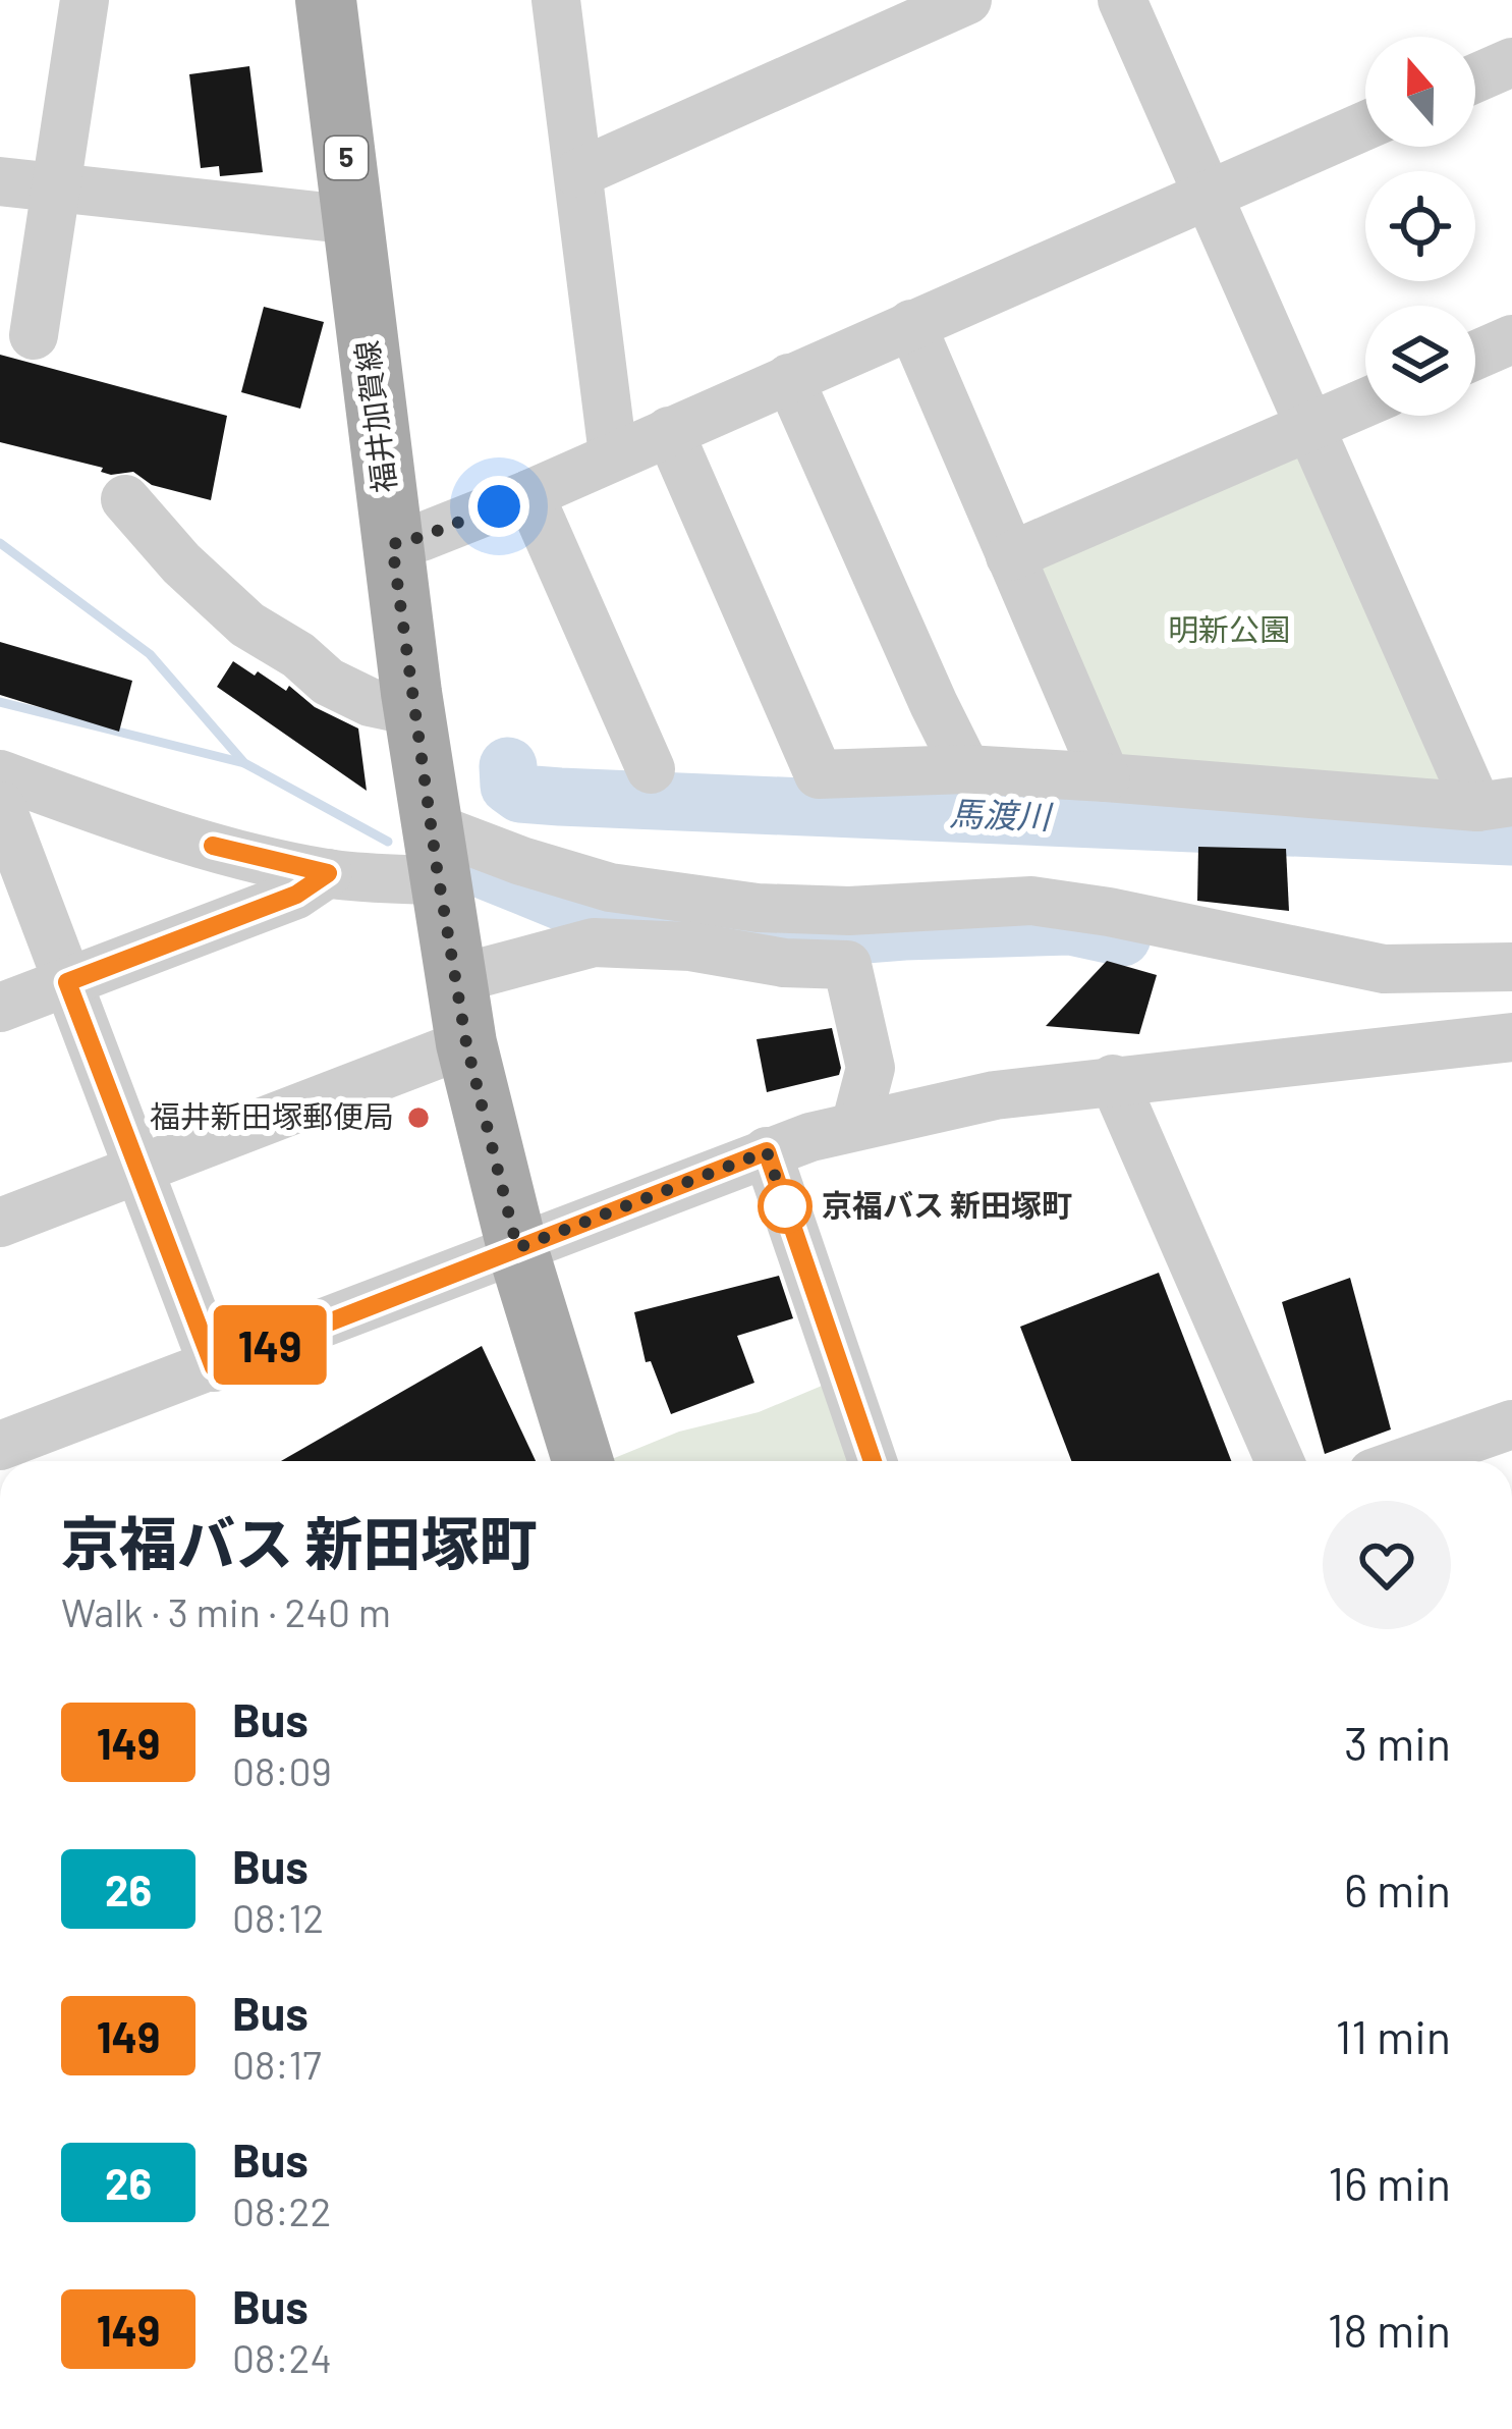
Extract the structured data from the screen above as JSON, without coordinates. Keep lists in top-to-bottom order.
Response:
{
  "streets": {
    "main road": ["5", "福井加賀線"]
  },
  "water": ["馬渡川"],
  "parks": ["明新公園"],
  "places": ["福井新田塚郵便局", "京福バス 新田塚町"],
  "lines": ["bus line 149"],
  "north": "top",
  "page": {
    "on_map": "149",
    "heading": ["京福バス 新田塚町", "Walk · 3 min · 240 m"],
    "list": [
      {
        "mark": "149",
        "name": "Bus",
        "note": "08:09",
        "value": "3 min"
      },
      {
        "mark": "26",
        "name": "Bus",
        "note": "08:12",
        "value": "6 min"
      },
      {
        "mark": "149",
        "name": "Bus",
        "note": "08:17",
        "value": "11 min"
      },
      {
        "mark": "26",
        "name": "Bus",
        "note": "08:22",
        "value": "16 min"
      },
      {
        "mark": "149",
        "name": "Bus",
        "note": "08:24",
        "value": "18 min"
      }
    ]
  }
}
